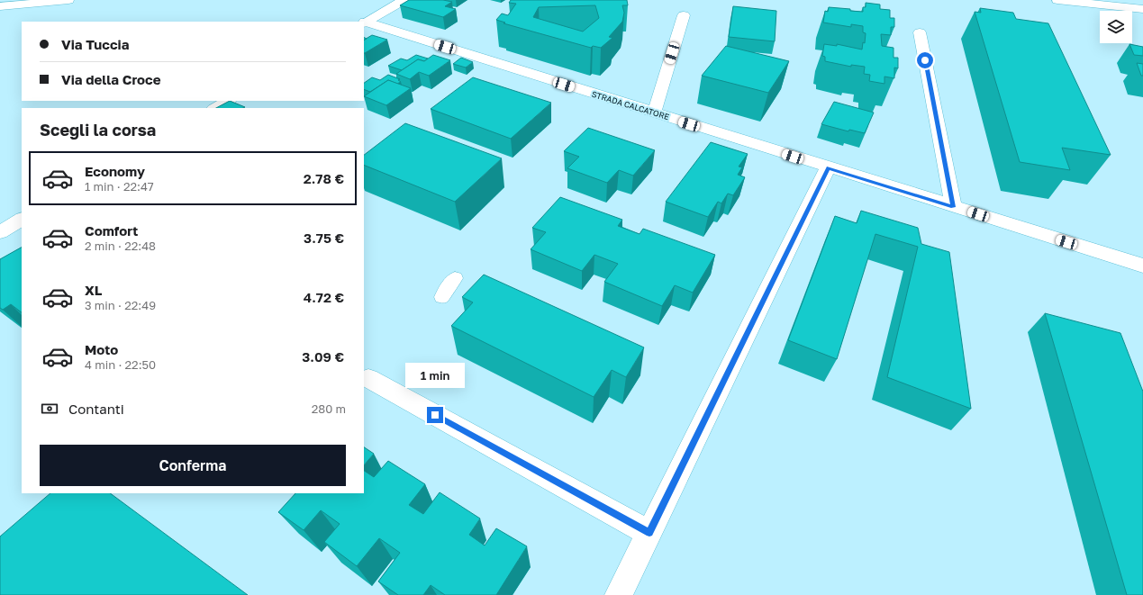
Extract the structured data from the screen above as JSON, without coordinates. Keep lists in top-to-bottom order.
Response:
{
  "streets": {
    "main road": ["STRADA CALCATORE"]
  },
  "page": {
    "banner": ["Via Tuccia", "Via della Croce"],
    "heading": "Scegli la corsa",
    "list": [
      {
        "name": "Economy",
        "note": "1 min · 22:47",
        "value": "2.78 €"
      },
      {
        "name": "Comfort",
        "note": "2 min · 22:48",
        "value": "3.75 €"
      },
      {
        "name": "XL",
        "note": "3 min · 22:49",
        "value": "4.72 €"
      },
      {
        "name": "Moto",
        "note": "4 min · 22:50",
        "value": "3.09 €"
      }
    ],
    "bubble": "1 min",
    "pay": ["Contanti", "280 m"],
    "buttons": "Conferma"
  }
}
